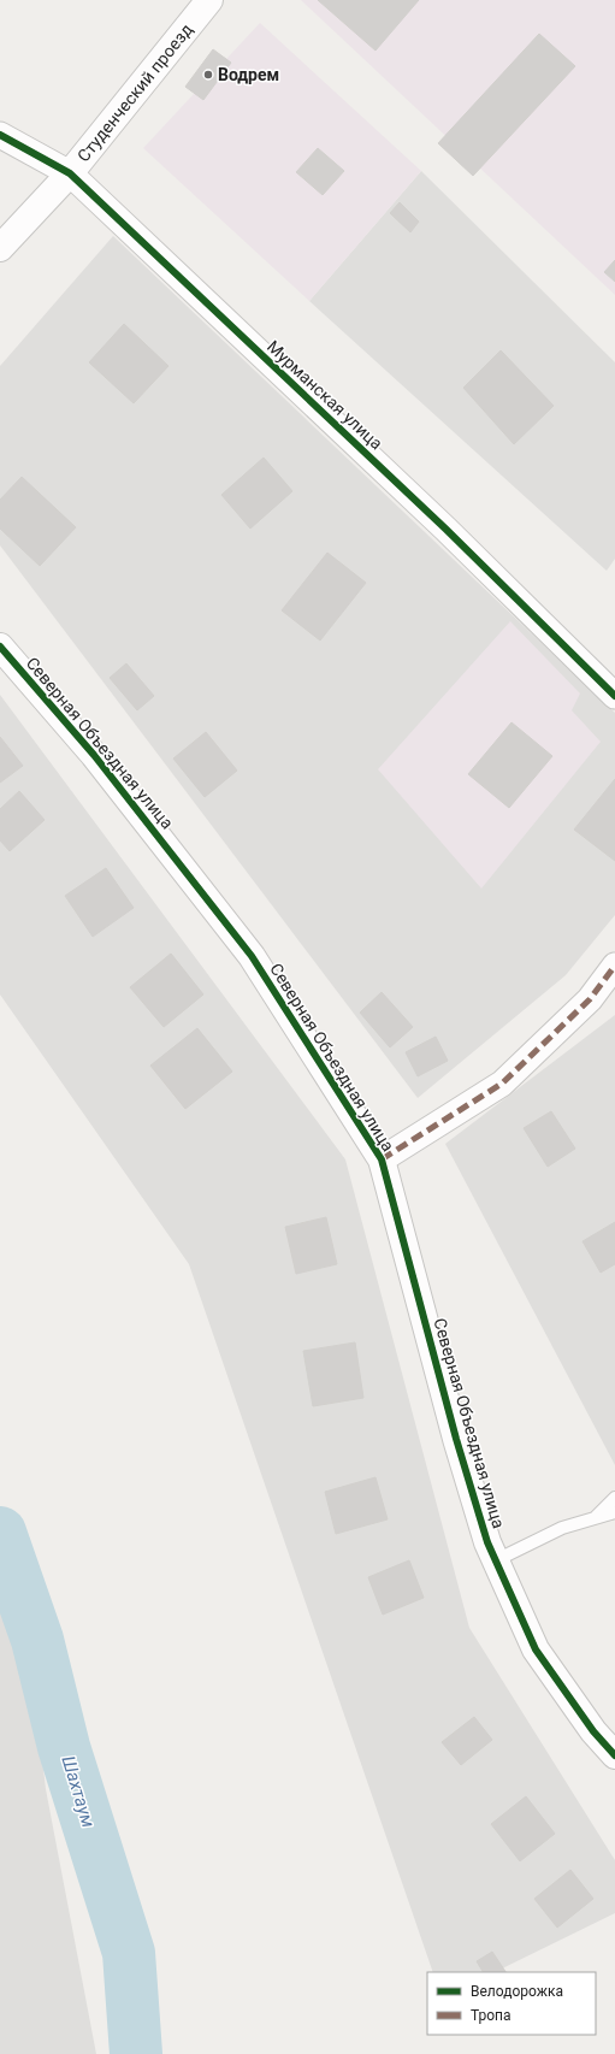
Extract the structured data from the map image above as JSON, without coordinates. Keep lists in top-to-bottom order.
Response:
{
  "streets": {
    "street": ["Студенческий проезд", "Мурманская улица", "Северная Объездная улица"]
  },
  "crossings": [
    ["Студенческий проезд", "Мурманская улица"]
  ],
  "water": ["Шахтаум"],
  "places": ["Водрем"],
  "legend": ["Велодорожка", "Тропа"]
}
